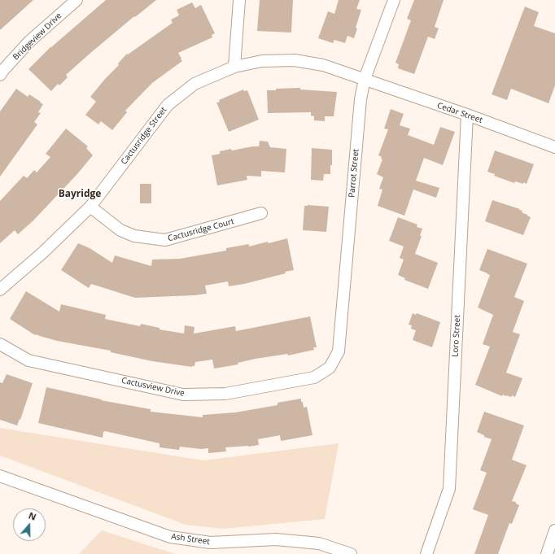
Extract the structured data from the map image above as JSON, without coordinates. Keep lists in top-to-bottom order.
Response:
{
  "streets": {
    "street": [
      "Bridgeview Drive",
      "Cedar Street",
      "Cactusridge Street",
      "Parrot Street",
      "Cactusridge Court",
      "Loro Street",
      "Cactusview Drive",
      "Ash Street"
    ]
  },
  "crossings": [
    ["Cedar Street", "Cactusridge Street"],
    ["Cedar Street", "Parrot Street"],
    ["Cedar Street", "Loro Street"],
    ["Cactusridge Street", "Parrot Street"],
    ["Cactusridge Street", "Cactusridge Court"],
    ["Parrot Street", "Cactusview Drive"]
  ],
  "districts": ["Bayridge"],
  "north": "top"
}
